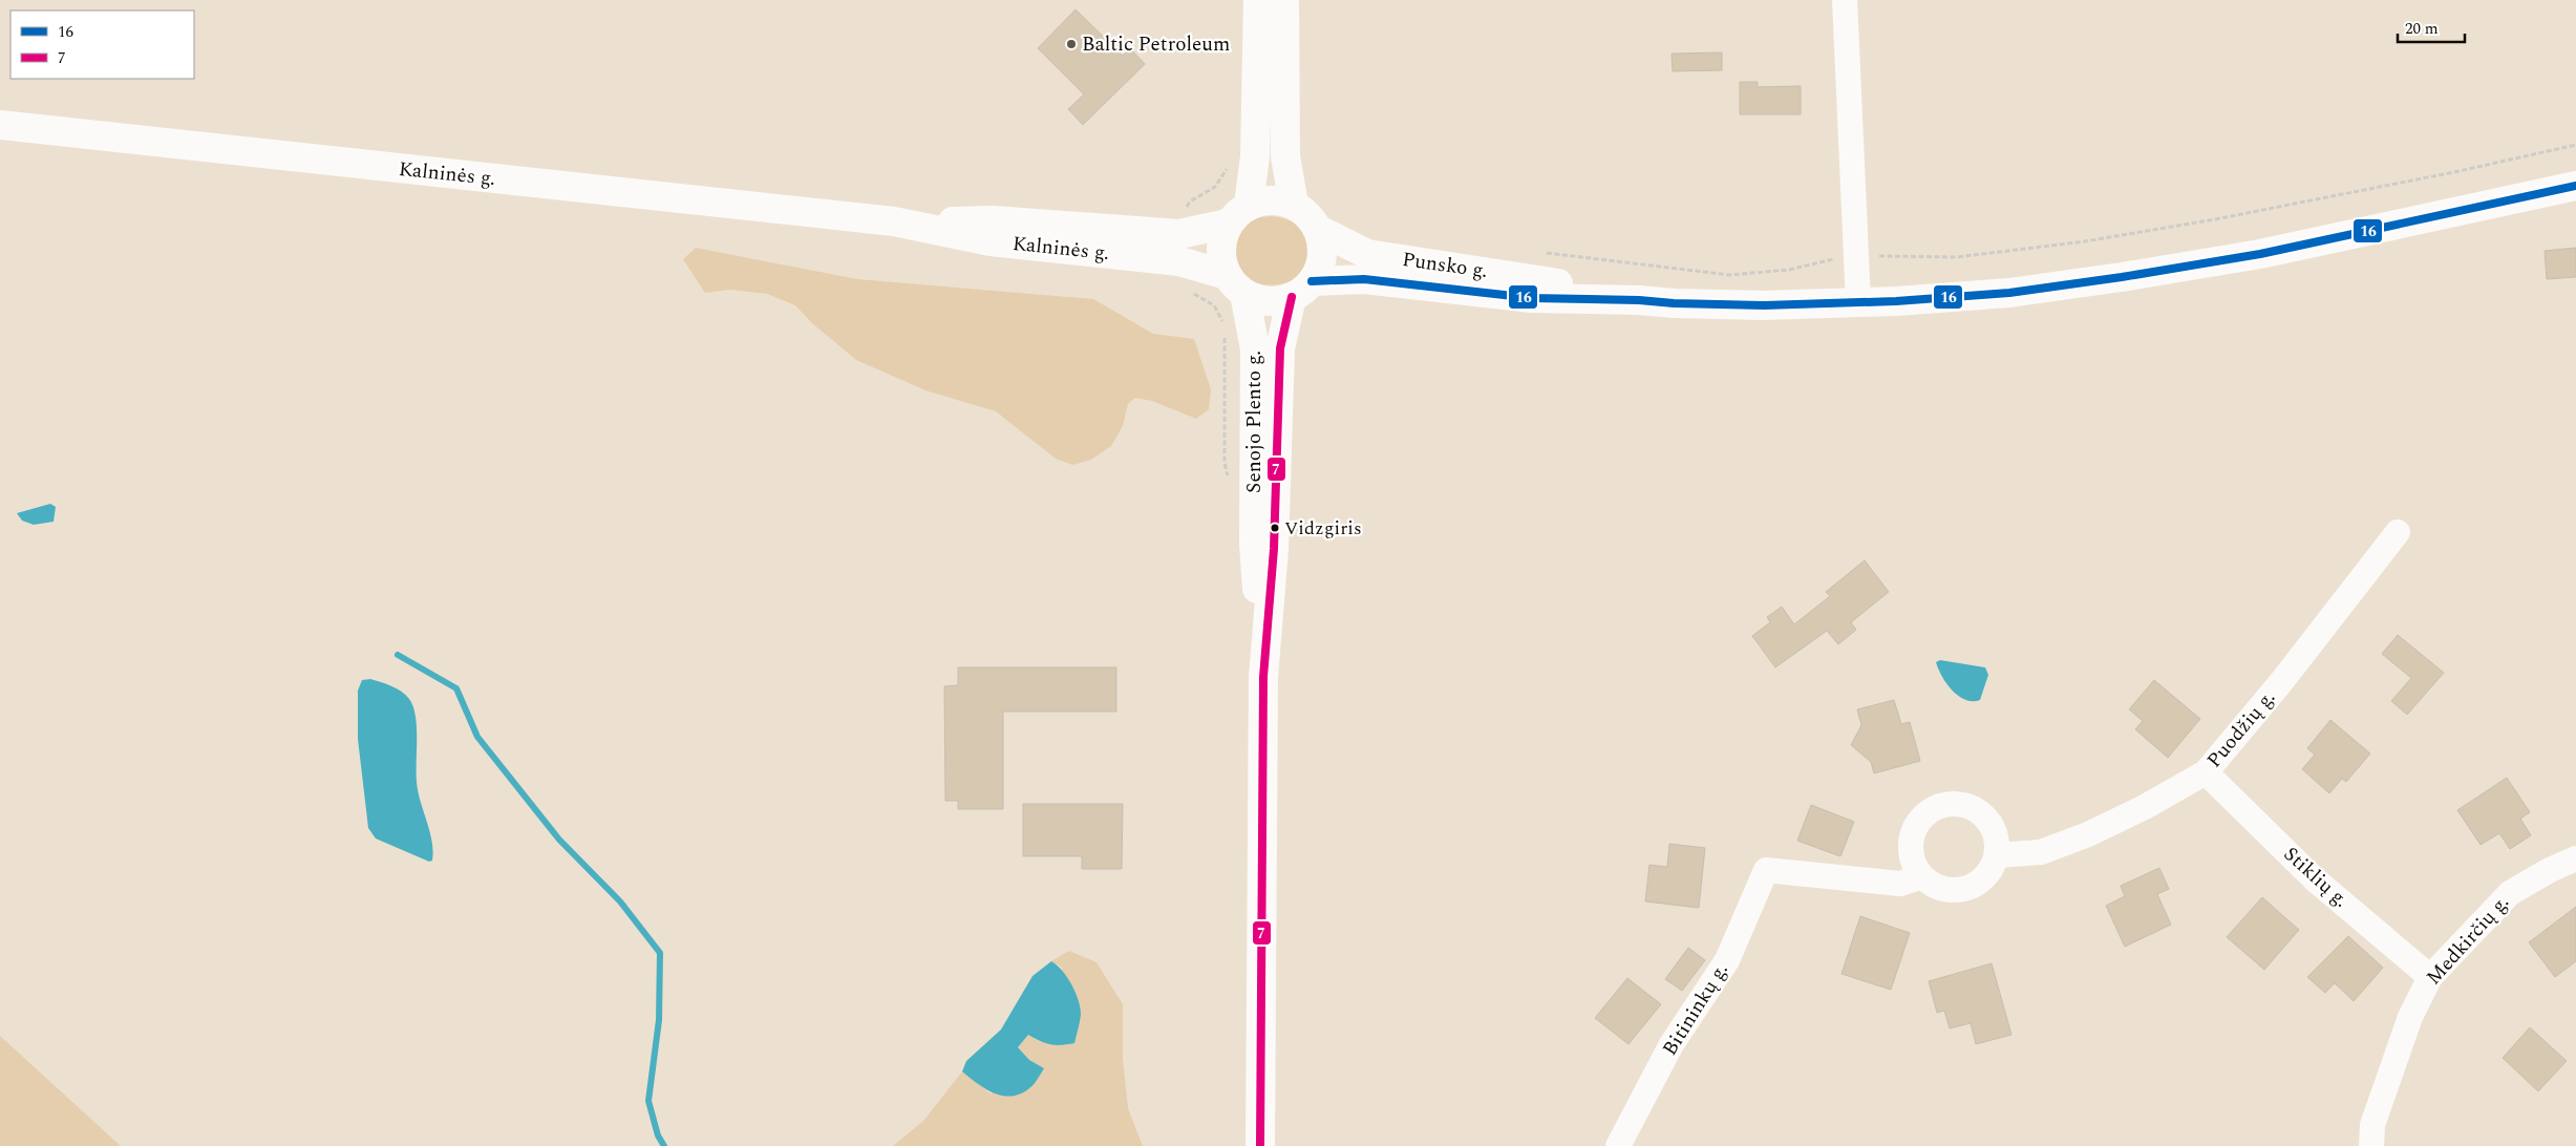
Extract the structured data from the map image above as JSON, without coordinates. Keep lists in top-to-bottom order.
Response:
{
  "streets": {
    "main road": ["Kalninės g.", "Punsko g.", "Senojo Plento g."],
    "street": [
      "Puodžių g.",
      "Stiklių g.",
      "Medkirčių g.",
      "Bitininkų g."
    ]
  },
  "crossings": [
    ["Kalninės g.", "Punsko g."],
    ["Kalninės g.", "Senojo Plento g."],
    ["Punsko g.", "Senojo Plento g."],
    ["Puodžių g.", "Stiklių g."],
    ["Puodžių g.", "Bitininkų g."],
    ["Stiklių g.", "Medkirčių g."]
  ],
  "places": ["Baltic Petroleum", "Vidzgiris"],
  "lines": ["transit line 16", "transit line 7"],
  "legend": ["16", "7"],
  "scale_bar": "20 m"
}
